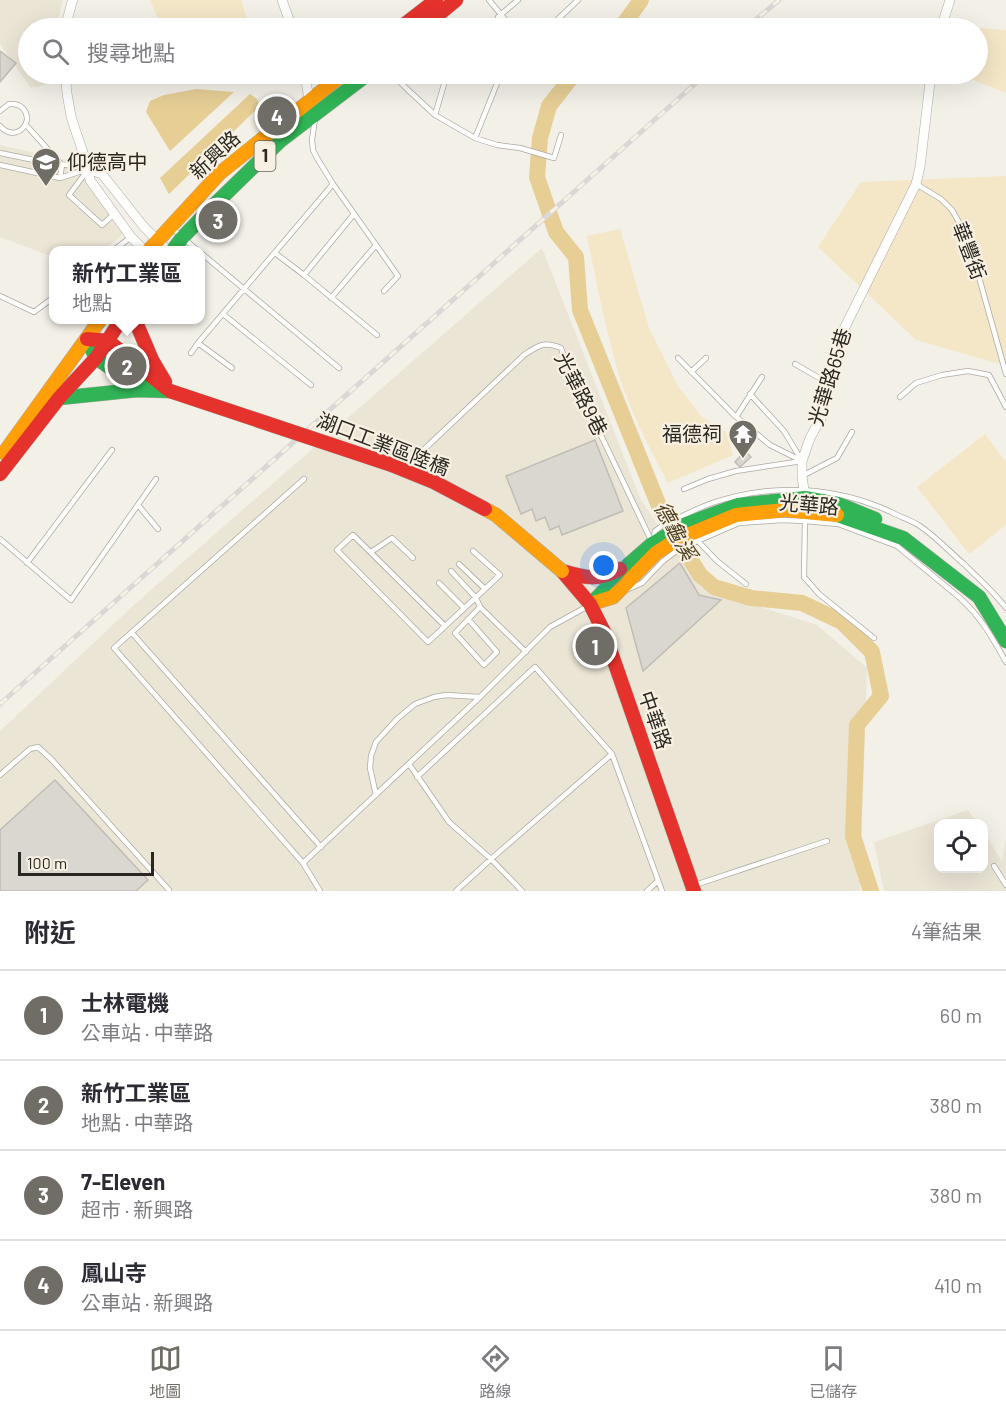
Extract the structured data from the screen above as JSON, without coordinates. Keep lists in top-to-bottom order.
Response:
{
  "streets": {
    "street": [
      "新興路",
      "1",
      "光華路65巷",
      "湖口工業區陸橋",
      "光華路",
      "中華路"
    ],
    "lane": ["華豐街", "光華路9巷"]
  },
  "crossings": [
    ["華豐街", "光華路65巷"],
    ["光華路65巷", "光華路"],
    ["光華路9巷", "光華路"],
    ["湖口工業區陸橋", "中華路"],
    ["光華路", "中華路"]
  ],
  "water": ["德龜溪"],
  "places": {
    "school or university": ["仰德高中"],
    "temple": ["福德祠"]
  },
  "scale_bar": "100 m",
  "page": {
    "search": "搜尋地點",
    "pins": [
      "4",
      "3",
      "2",
      "1"
    ],
    "popup": ["新竹工業區", "地點"],
    "scale": "100 m",
    "heading": ["附近", "4筆結果"],
    "list": [
      {
        "mark": "1",
        "name": "士林電機",
        "note": "公車站 · 中華路",
        "value": "60 m"
      },
      {
        "mark": "2",
        "name": "新竹工業區",
        "note": "地點 · 中華路",
        "value": "380 m"
      },
      {
        "mark": "3",
        "name": "7-Eleven",
        "note": "超市 · 新興路",
        "value": "380 m"
      },
      {
        "mark": "4",
        "name": "鳳山寺",
        "note": "公車站 · 新興路",
        "value": "410 m"
      }
    ],
    "nav": ["地圖", "路線", "已儲存"]
  }
}
